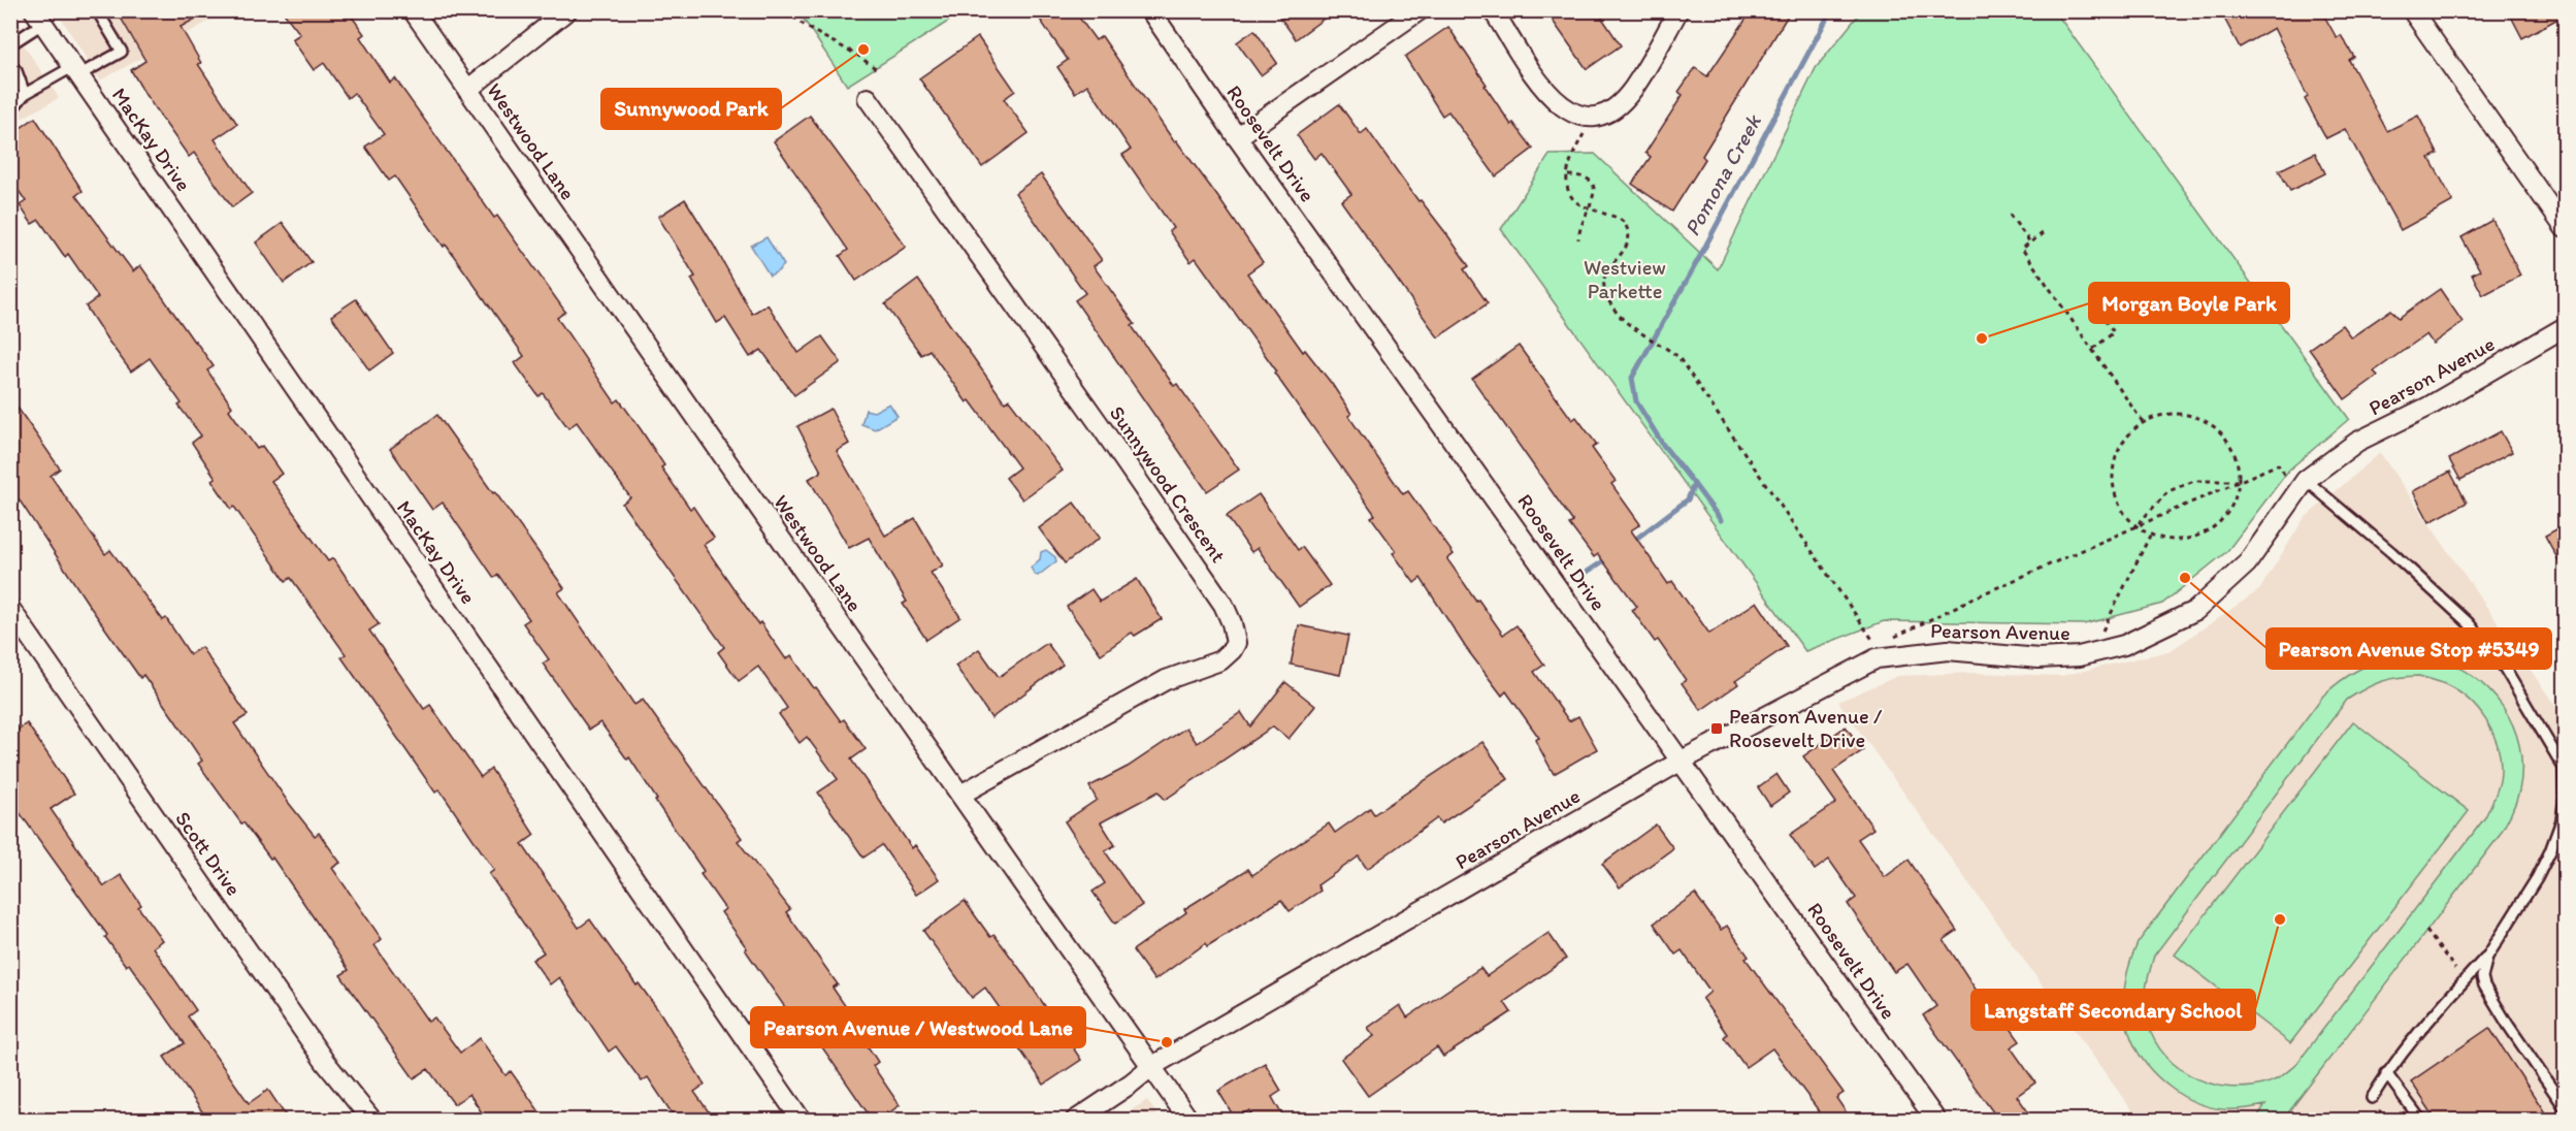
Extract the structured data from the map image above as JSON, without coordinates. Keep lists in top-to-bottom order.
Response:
{
  "streets": {
    "street": [
      "MacKay Drive",
      "Westwood Lane",
      "Roosevelt Drive",
      "Pearson Avenue",
      "Sunnywood Crescent",
      "Scott Drive"
    ]
  },
  "crossings": [
    ["Westwood Lane", "Pearson Avenue"],
    ["Westwood Lane", "Sunnywood Crescent"],
    ["Roosevelt Drive", "Pearson Avenue"]
  ],
  "water": ["Pomona Creek"],
  "parks": ["Westview Parkette"],
  "places": {
    "other": [
      "Sunnywood Park",
      "Morgan Boyle Park",
      "Pearson Avenue Stop #5349",
      "Langstaff Secondary School",
      "Pearson Avenue / Westwood Lane"
    ],
    "transit": ["Pearson Avenue / Roosevelt Drive"]
  }
}
